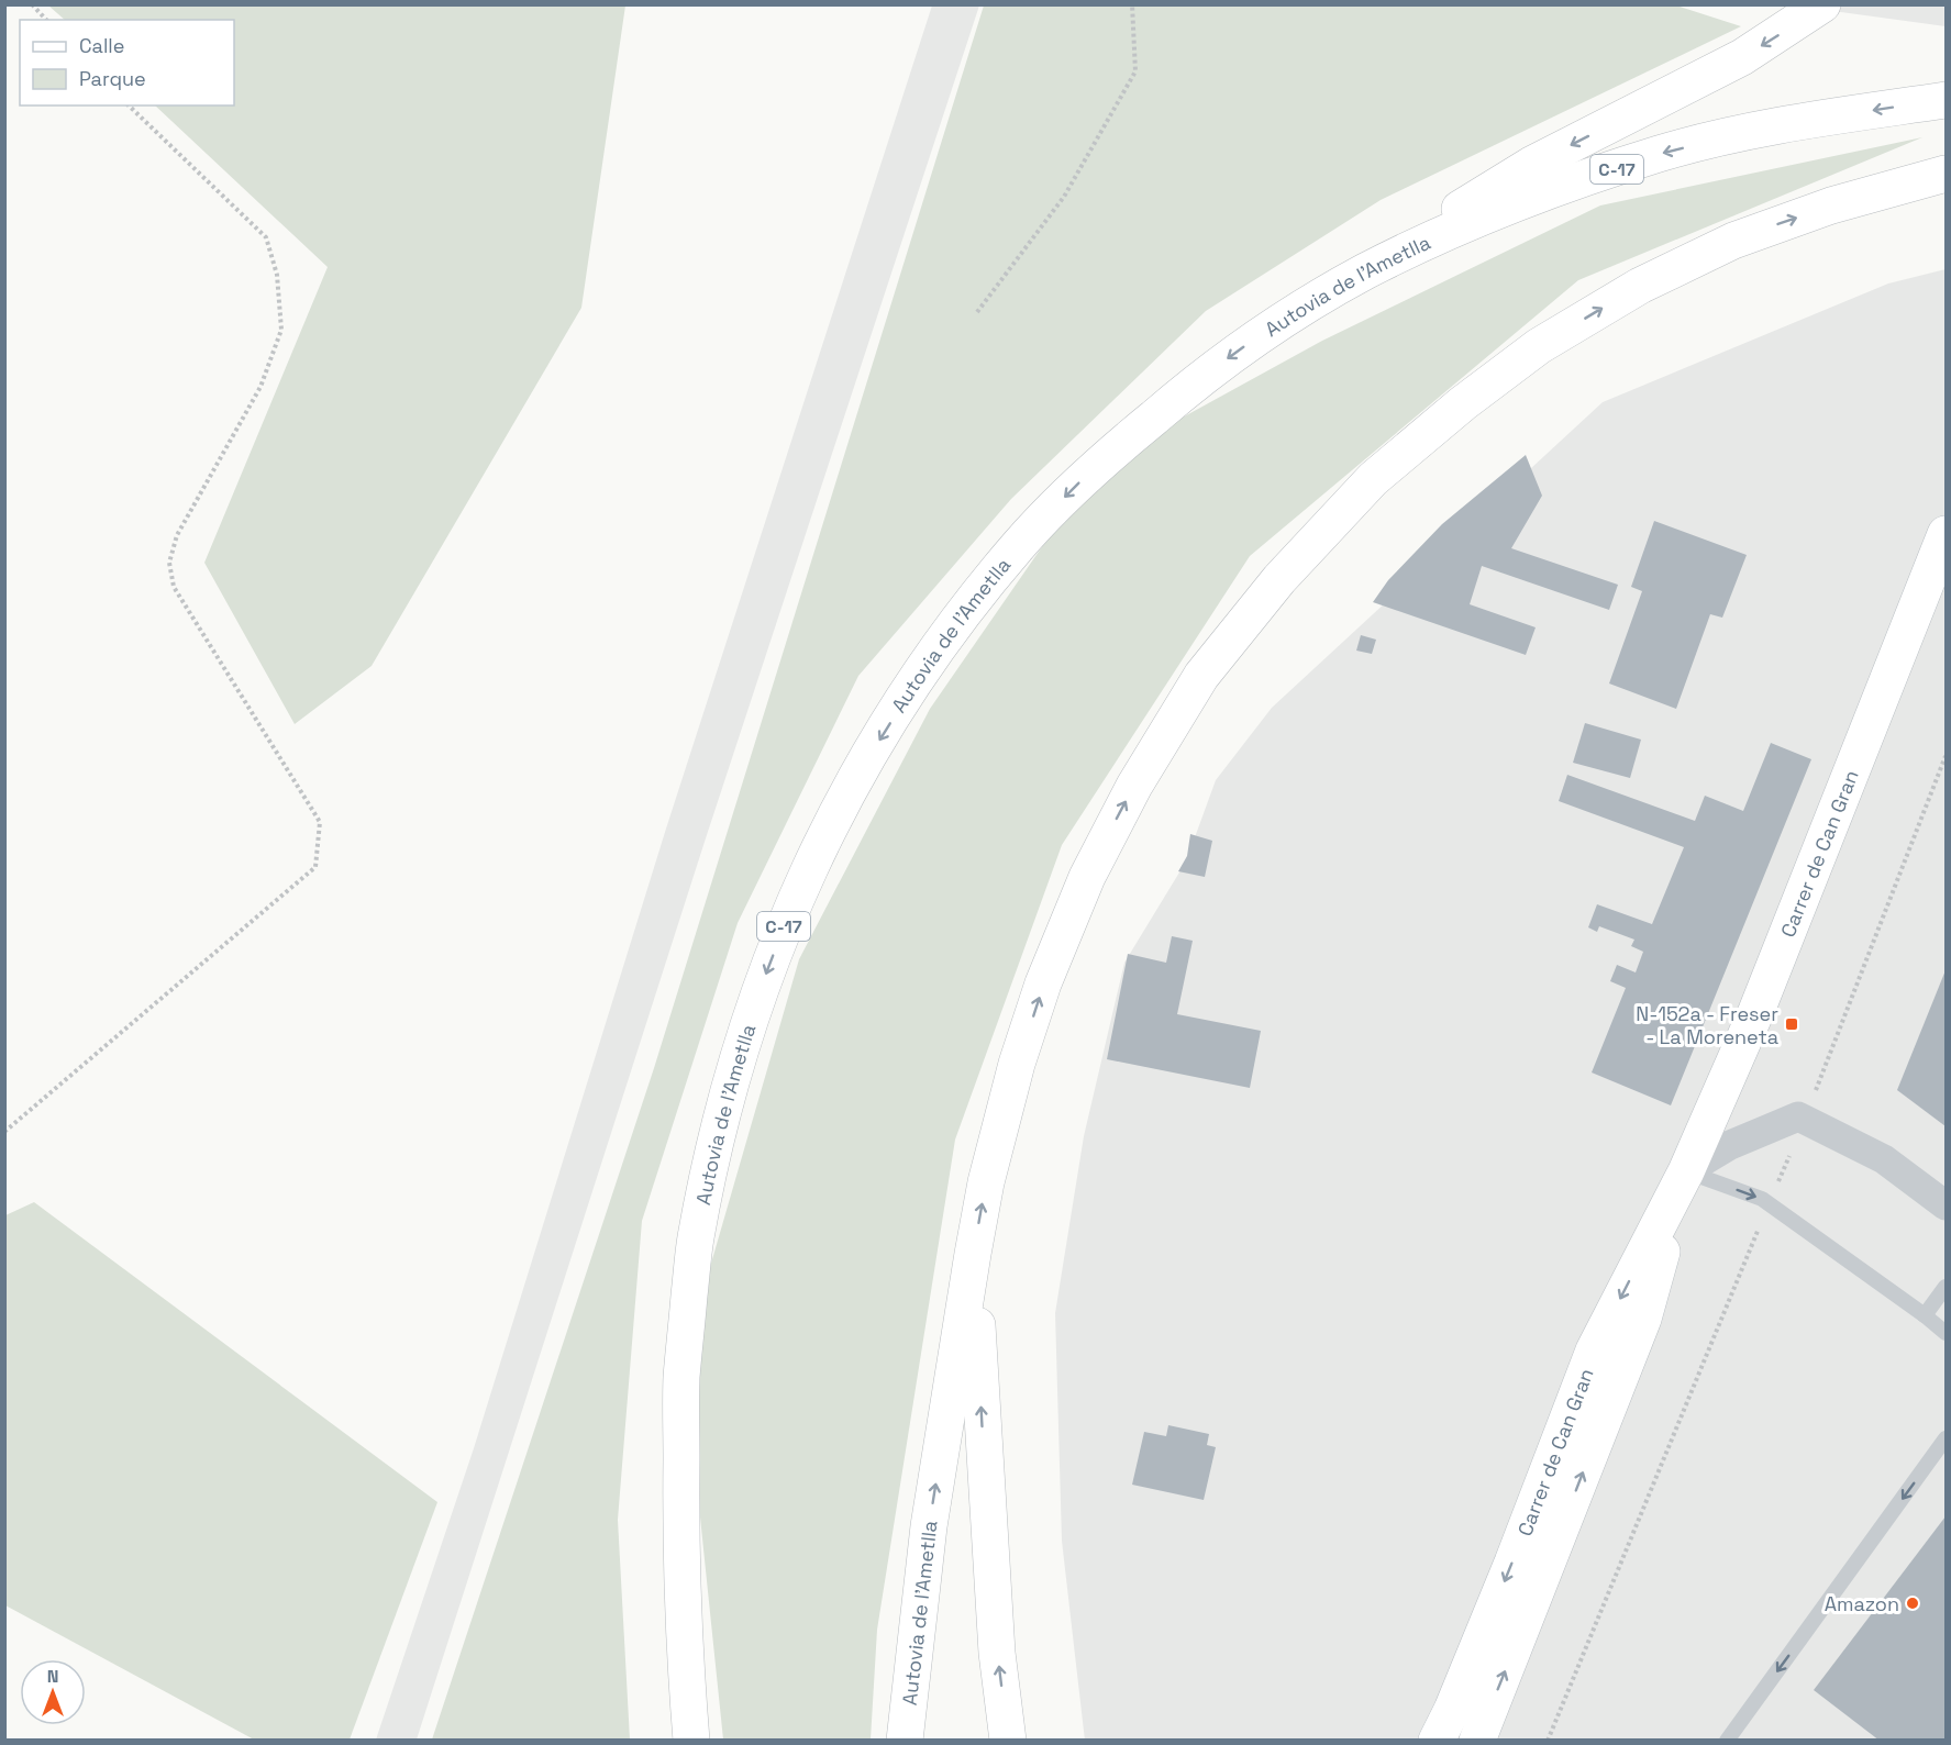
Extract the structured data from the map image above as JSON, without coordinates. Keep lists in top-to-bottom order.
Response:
{
  "streets": {
    "main road": ["C-17", "Autovia de l'Ametlla", "Carrer de Can Gran"]
  },
  "places": {
    "transit": ["N-152a - Freser - La Moreneta"],
    "other": ["Amazon"]
  },
  "legend": ["Calle", "Parque"],
  "north": "top"
}
